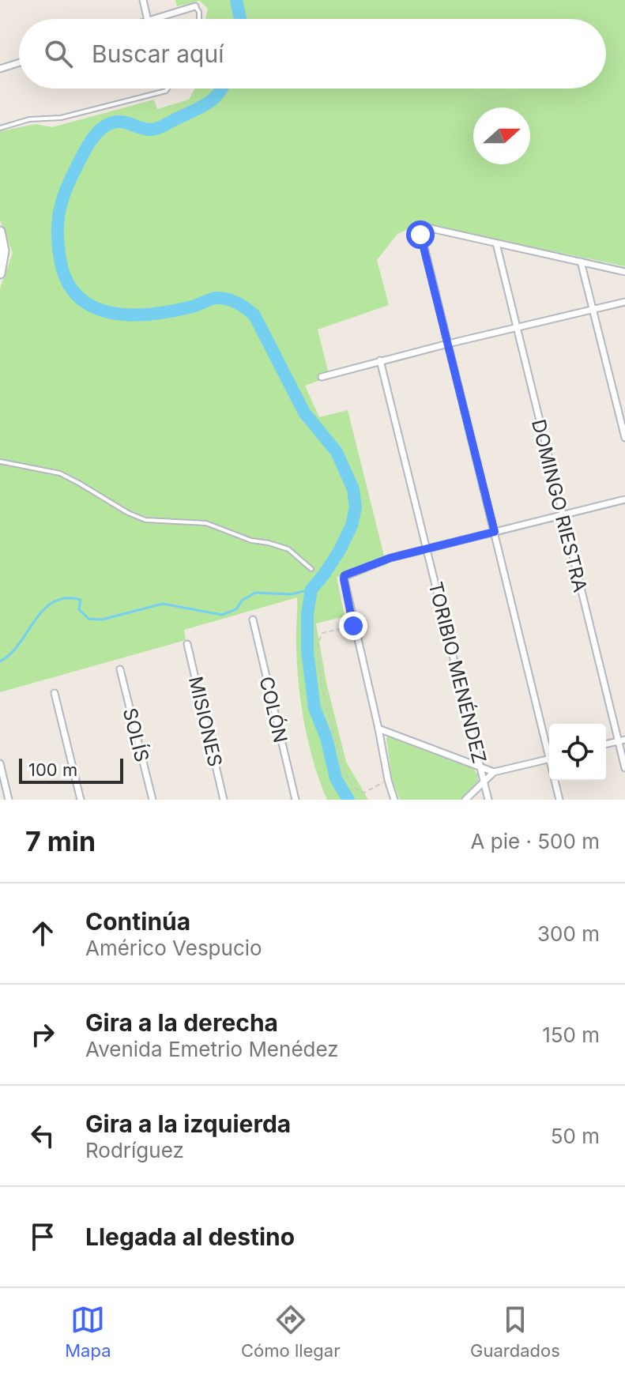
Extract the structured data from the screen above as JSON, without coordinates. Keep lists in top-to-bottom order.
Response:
{
  "streets": {
    "street": [
      "DOMINGO RIESTRA",
      "TORIBIO MENÉNDEZ",
      "COLÓN",
      "MISIONES",
      "SOLÍS"
    ]
  },
  "scale_bar": "100 m",
  "north": "right",
  "page": {
    "search": "Buscar aquí",
    "scale": "100 m",
    "heading": ["7 min", "A pie · 500 m"],
    "list": [
      ["Continúa", "Américo Vespucio", "300 m"],
      ["Gira a la derecha", "Avenida Emetrio Menédez", "150 m"],
      ["Gira a la izquierda", "Rodríguez", "50 m"],
      "Llegada al destino"
    ],
    "nav": ["Mapa", "Cómo llegar", "Guardados"]
  }
}
